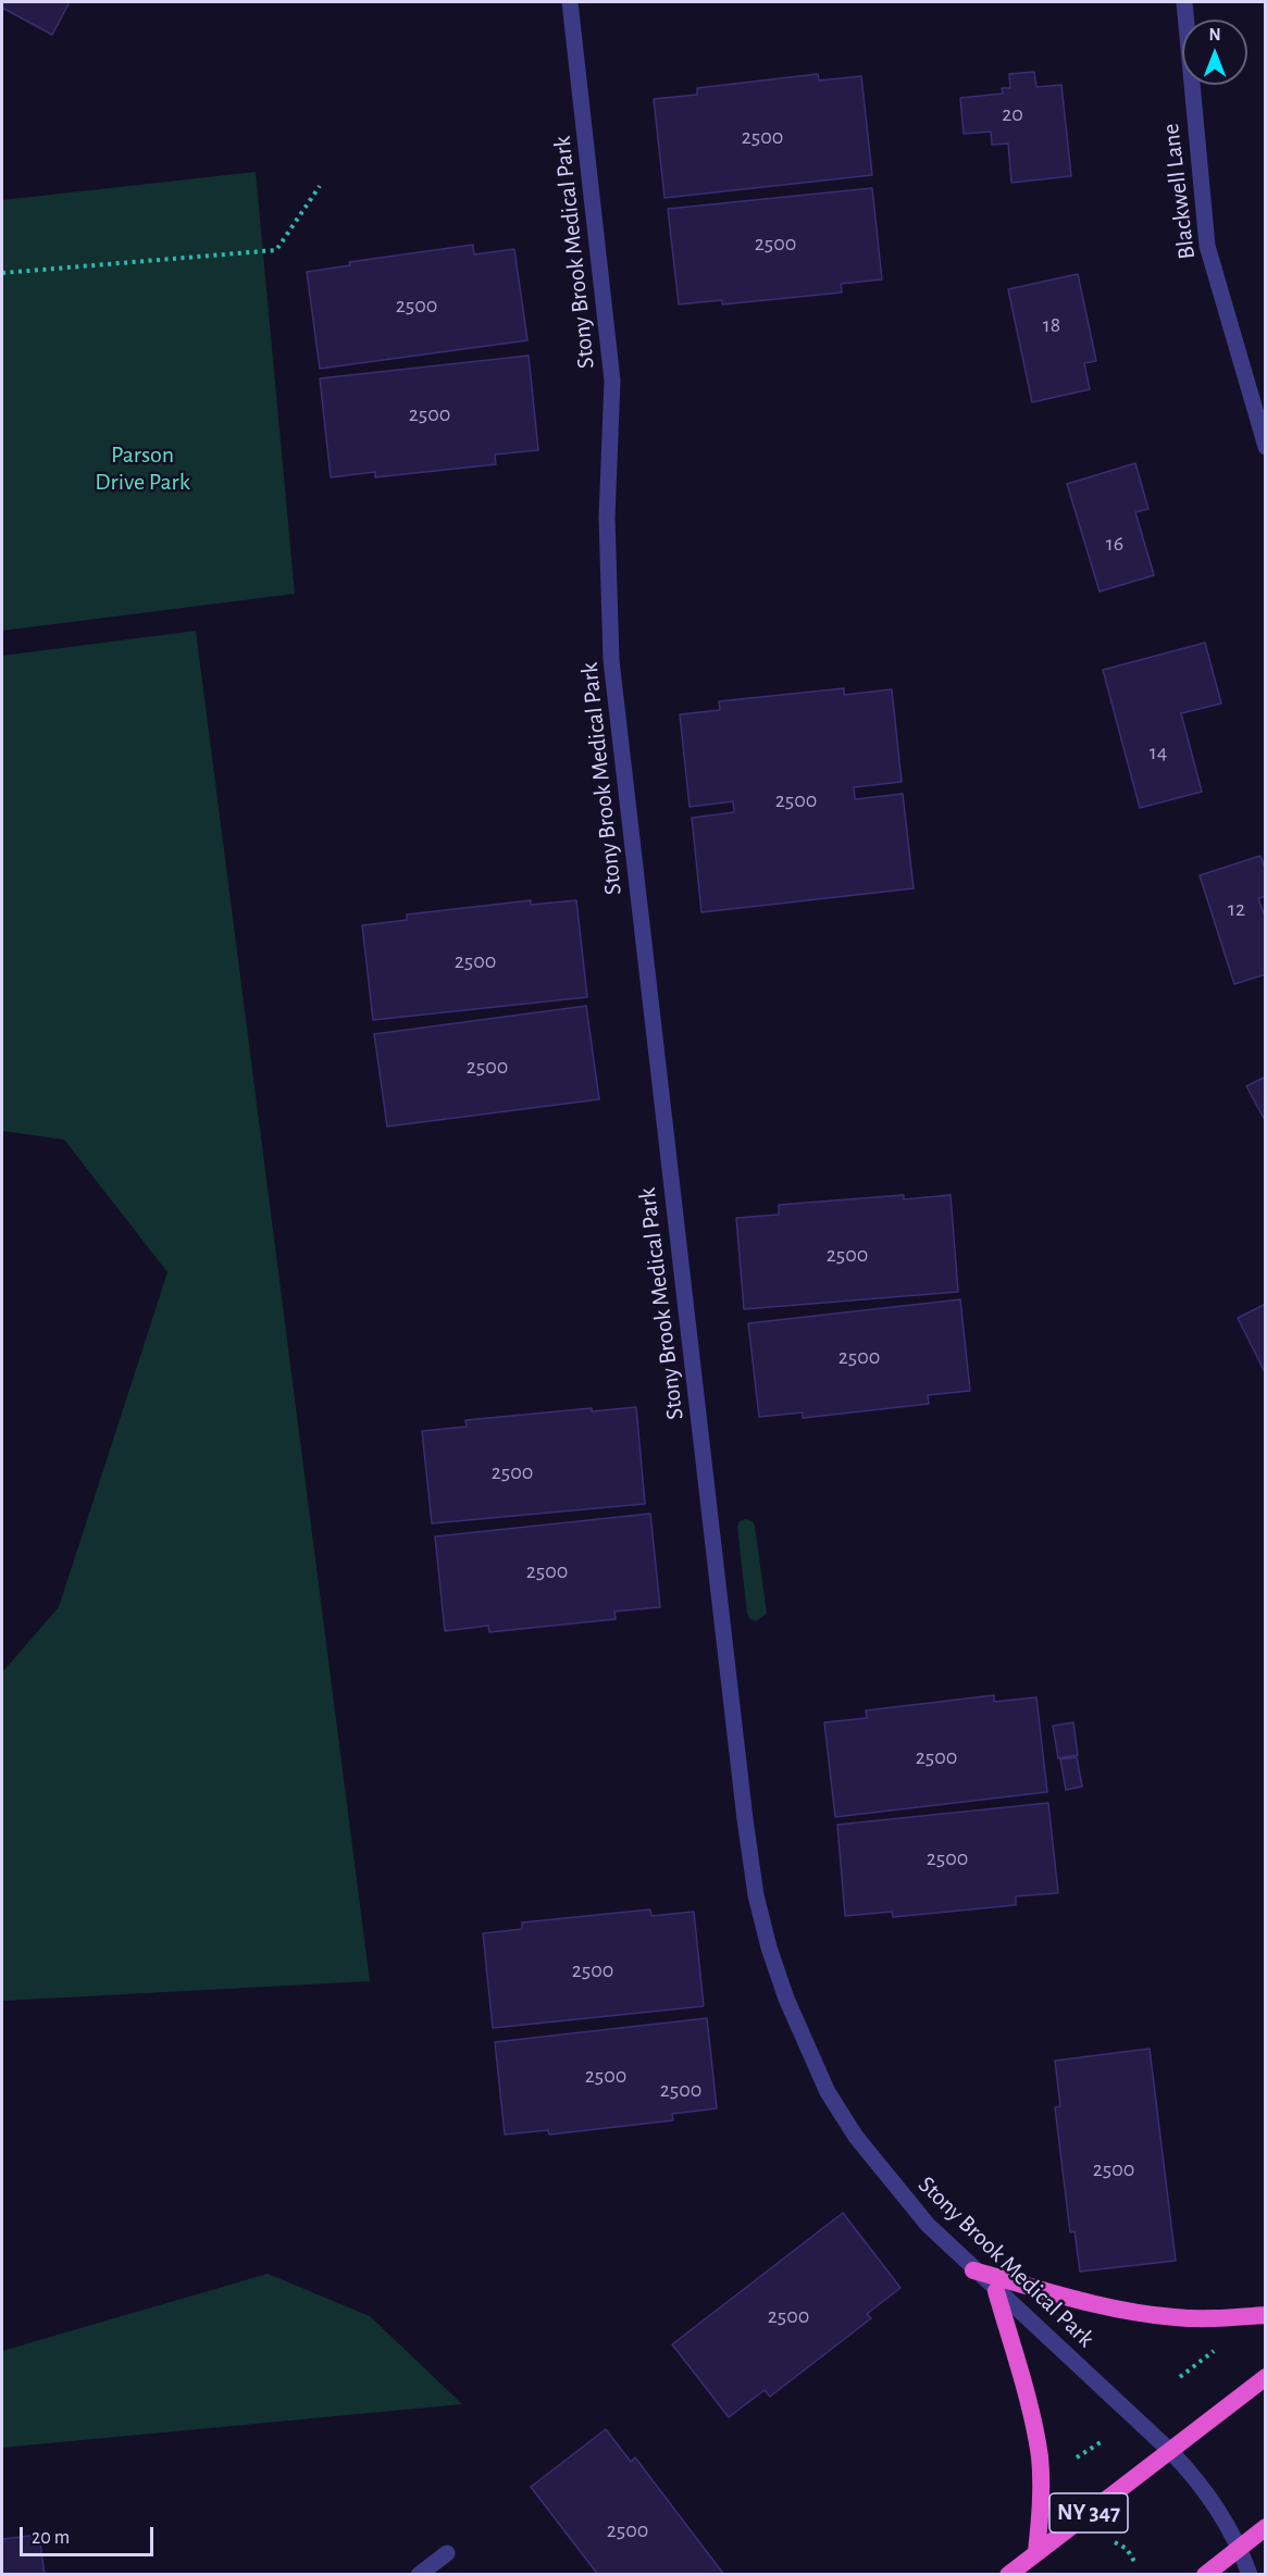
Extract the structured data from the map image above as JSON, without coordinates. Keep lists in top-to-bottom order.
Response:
{
  "streets": {
    "highway": ["NY 347"],
    "street": ["Blackwell Lane", "Stony Brook Medical Park"]
  },
  "crossings": [
    ["Stony Brook Medical Park", "NY 347"]
  ],
  "parks": ["Parson Drive Park"],
  "house_numbers": [
    "20",
    "2500",
    "2500",
    "2500",
    "18",
    "2500",
    "16",
    "14",
    "2500",
    "12",
    "2500",
    "2500",
    "2500",
    "2500",
    "2500",
    "2500",
    "2500",
    "2500",
    "2500",
    "2500",
    "2500",
    "2500",
    "2500",
    "2500"
  ],
  "scale_bar": "20 m",
  "north": "top"
}
